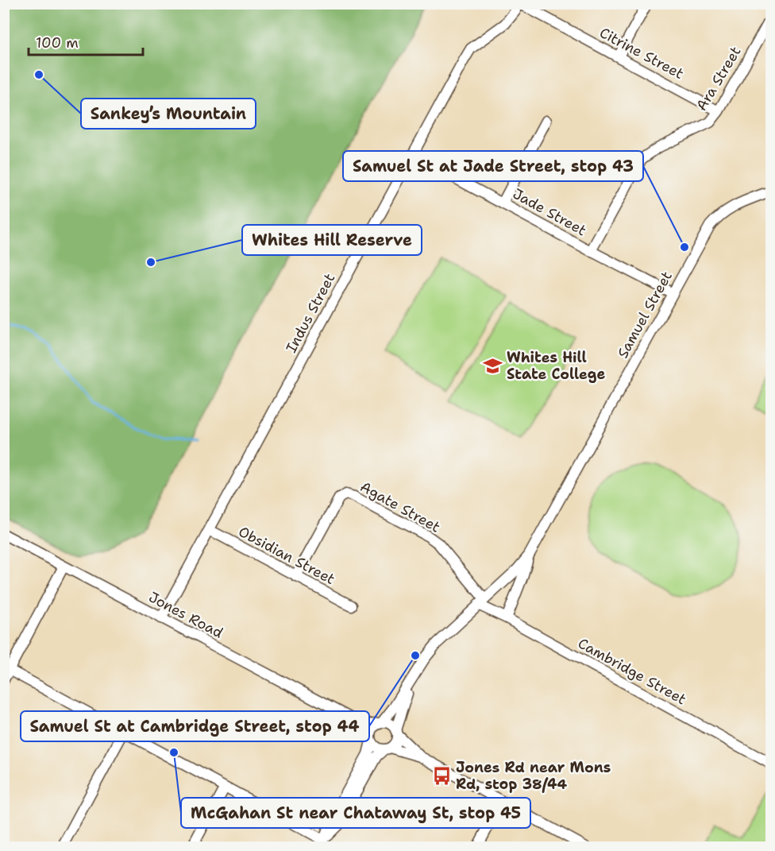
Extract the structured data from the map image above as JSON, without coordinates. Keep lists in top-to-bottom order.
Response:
{
  "streets": {
    "street": [
      "Citrine Street",
      "Ara Street",
      "Jade Street",
      "Indus Street",
      "Samuel Street",
      "Agate Street",
      "Obsidian Street",
      "Jones Road",
      "Cambridge Street"
    ]
  },
  "crossings": [
    ["Citrine Street", "Ara Street"],
    ["Citrine Street", "Indus Street"],
    ["Ara Street", "Jade Street"],
    ["Jade Street", "Indus Street"],
    ["Jade Street", "Samuel Street"],
    ["Indus Street", "Obsidian Street"],
    ["Indus Street", "Jones Road"],
    ["Samuel Street", "Agate Street"],
    ["Samuel Street", "Jones Road"],
    ["Samuel Street", "Cambridge Street"],
    ["Agate Street", "Obsidian Street"],
    ["Agate Street", "Cambridge Street"]
  ],
  "places": {
    "other": [
      "Sankey’s Mountain",
      "Samuel St at Jade Street, stop 43",
      "Whites Hill Reserve",
      "Samuel St at Cambridge Street, stop 44",
      "McGahan St near Chataway St, stop 45"
    ],
    "school or university": ["Whites Hill State College"],
    "bus stop": ["Jones Rd near Mons Rd, stop 38/44"]
  },
  "scale_bar": "100 m"
}
